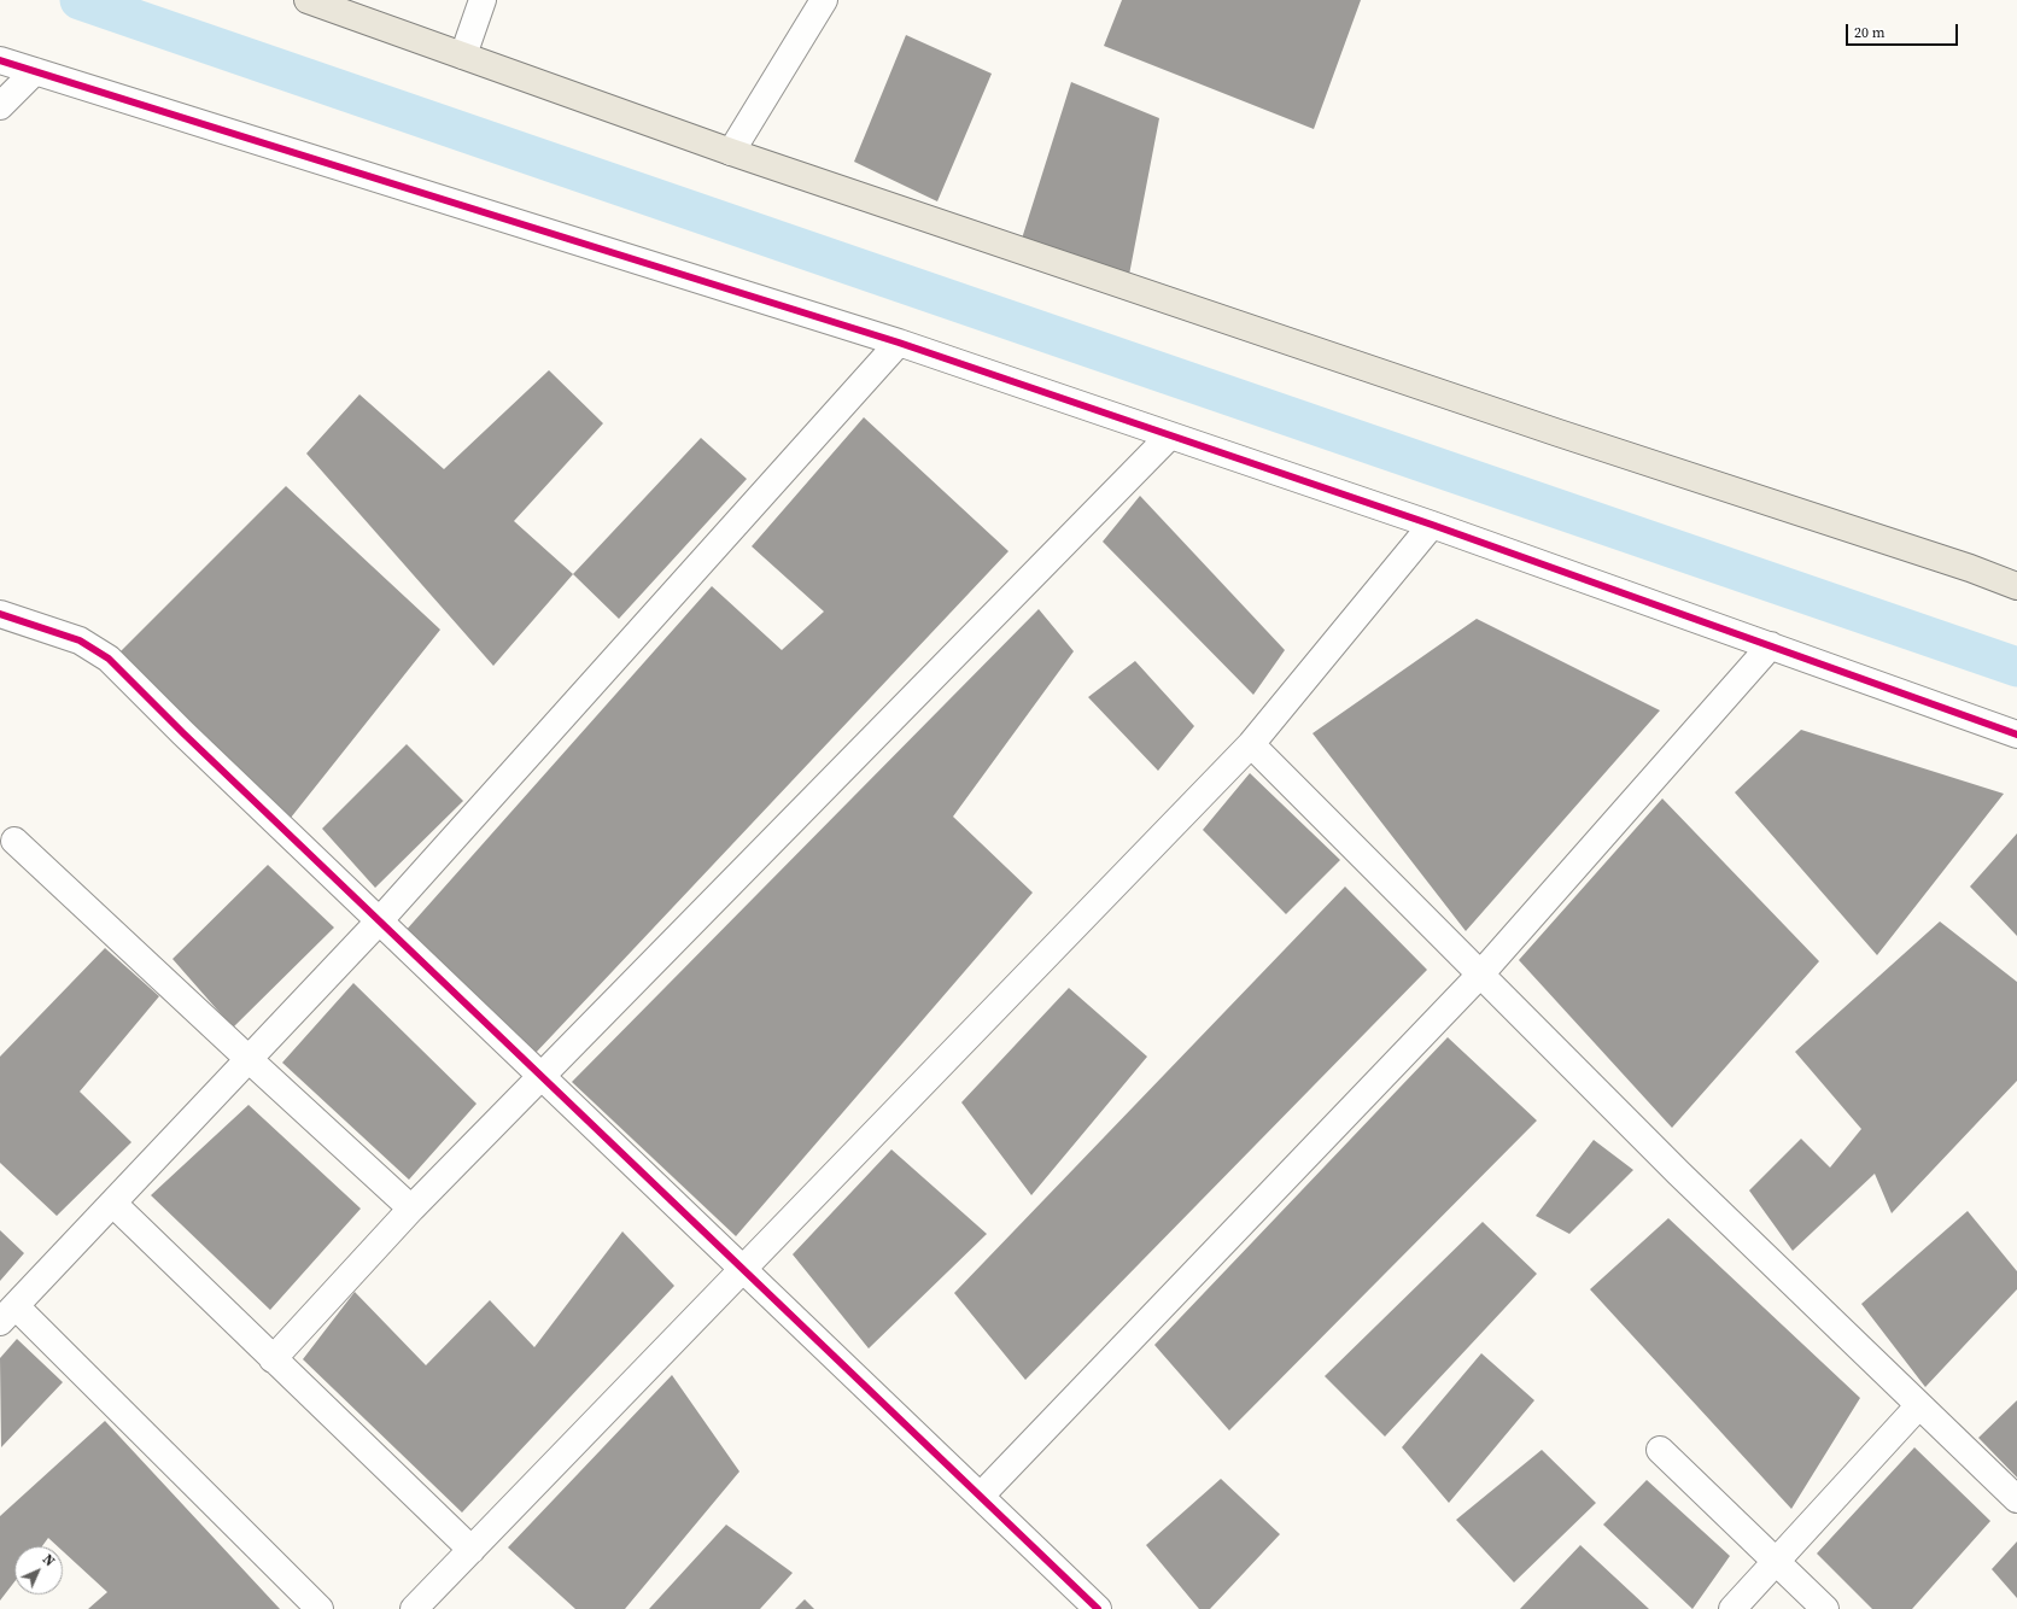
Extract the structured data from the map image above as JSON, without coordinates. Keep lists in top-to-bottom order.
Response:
{
  "scale_bar": "20 m",
  "north": "top right"
}
